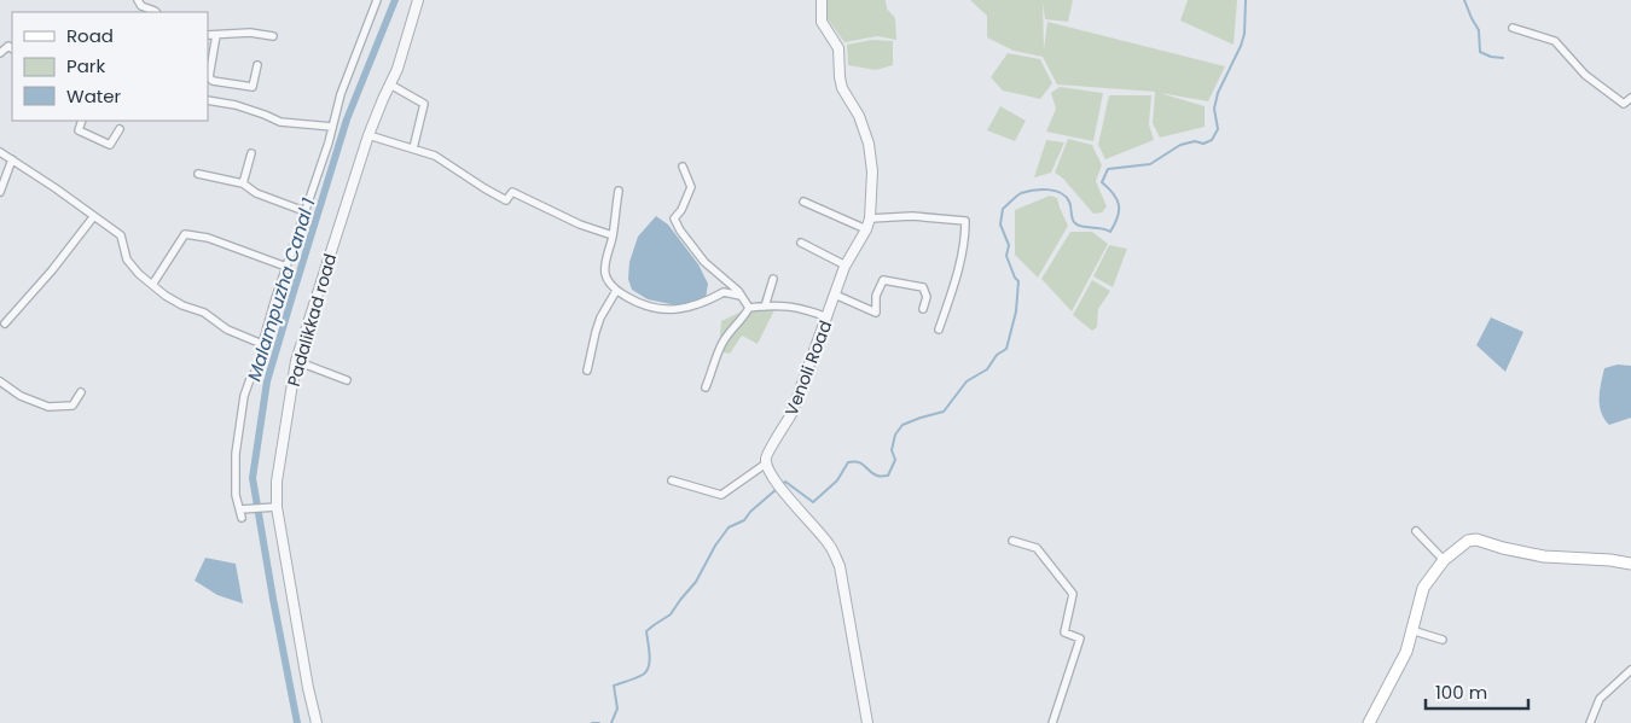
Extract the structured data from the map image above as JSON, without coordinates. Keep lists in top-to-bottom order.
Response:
{
  "streets": {
    "street": ["Padalikkad road", "Venoli Road"]
  },
  "water": ["Malampuzha Canal 1"],
  "legend": ["Road", "Park", "Water"],
  "scale_bar": "100 m"
}
